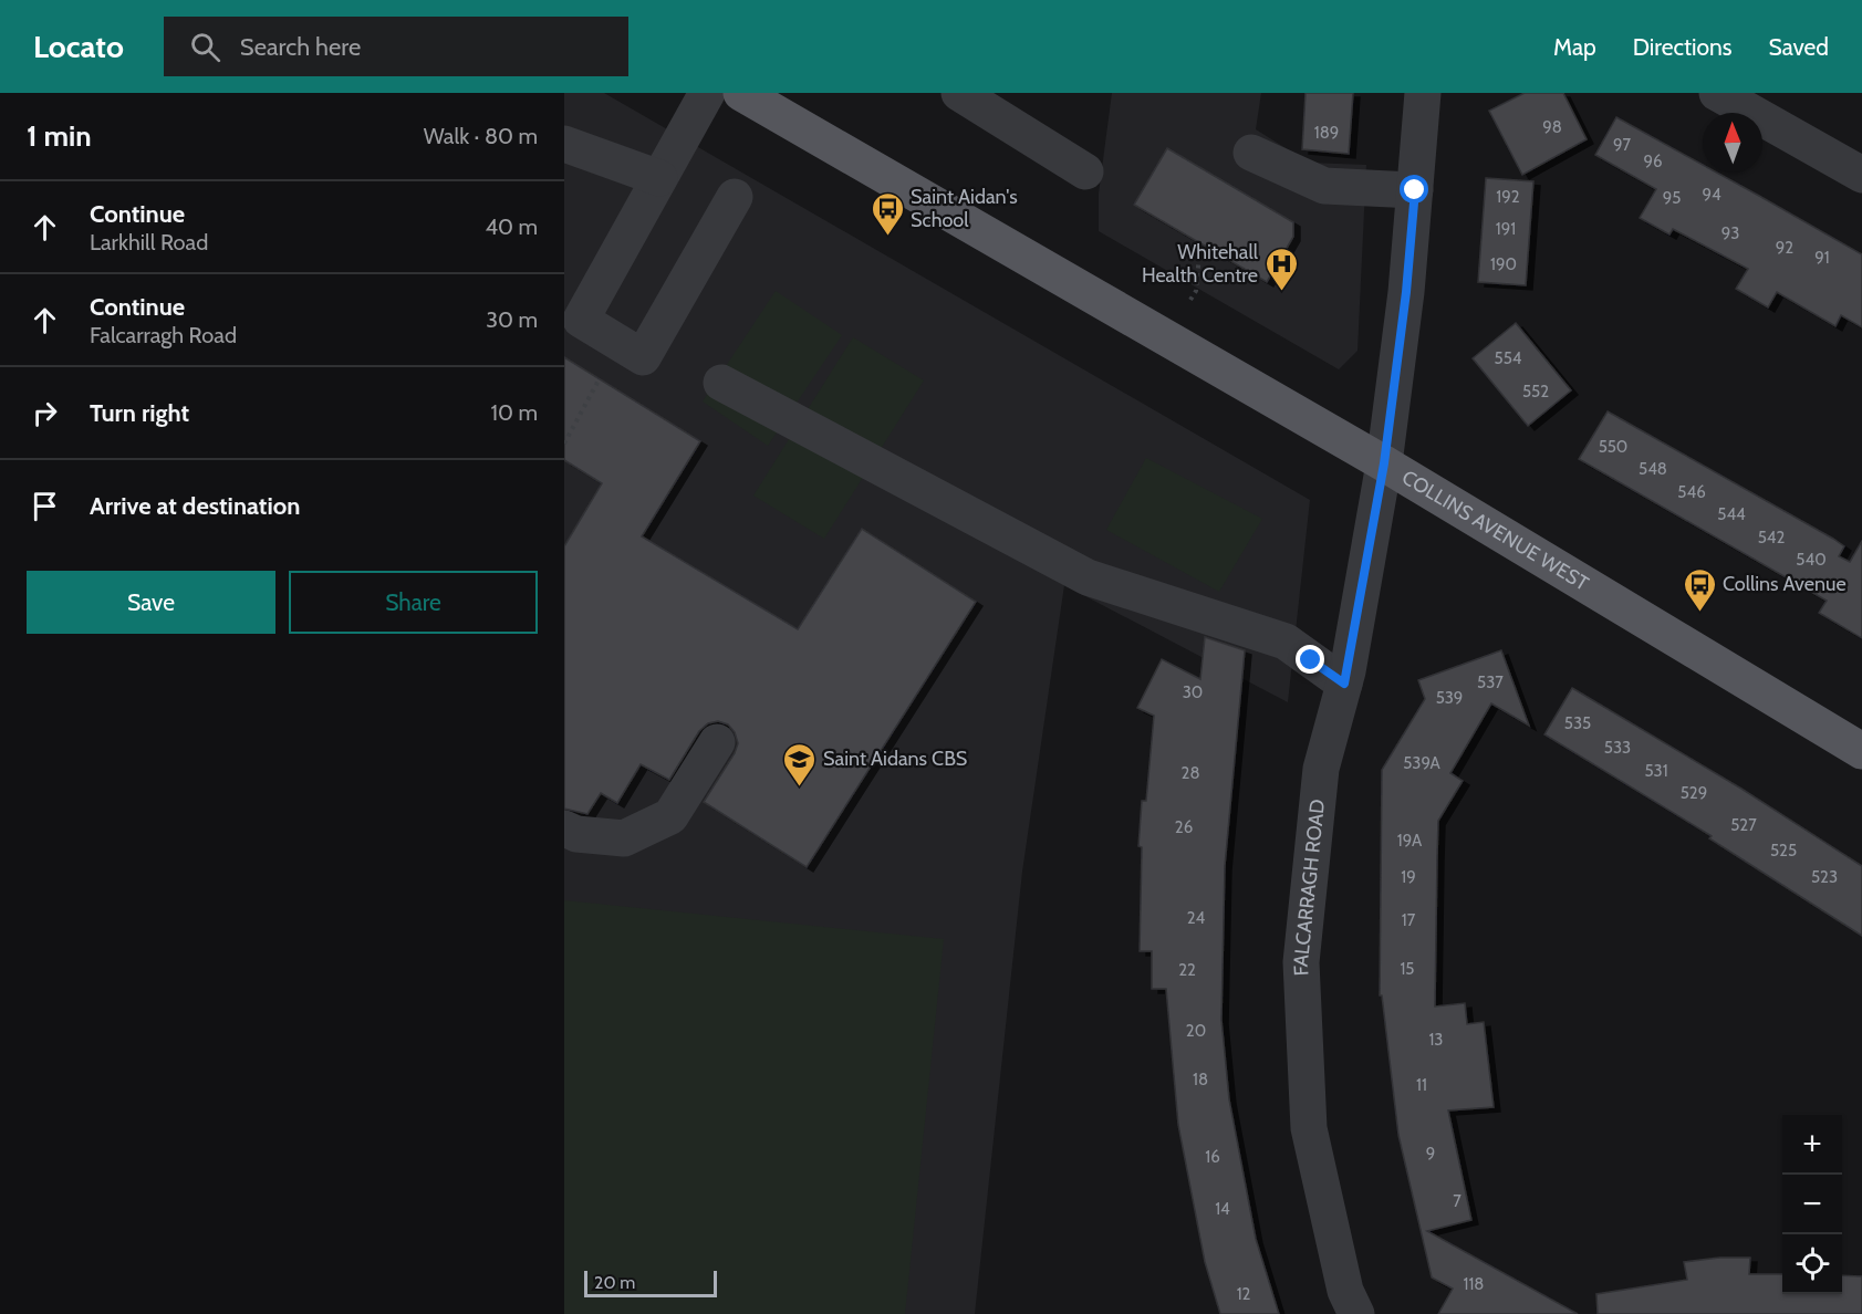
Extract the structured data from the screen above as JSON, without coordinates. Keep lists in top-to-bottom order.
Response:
{
  "streets": {
    "main road": ["COLLINS AVENUE WEST"],
    "street": ["FALCARRAGH ROAD"]
  },
  "crossings": [
    ["COLLINS AVENUE WEST", "FALCARRAGH ROAD"]
  ],
  "places": {
    "bus stop": ["Saint Aidan's School", "Collins Avenue"],
    "hospital": ["Whitehall Health Centre"],
    "school or university": ["Saint Aidans CBS"]
  },
  "house_numbers": [
    "98",
    "189",
    "97",
    "96",
    "94",
    "192",
    "95",
    "191",
    "93",
    "92",
    "91",
    "190",
    "554",
    "552",
    "550",
    "548",
    "546",
    "544",
    "542",
    "540",
    "537",
    "30",
    "539",
    "535",
    "533",
    "539A",
    "531",
    "28",
    "529",
    "527",
    "26",
    "19A",
    "525",
    "19",
    "523",
    "24",
    "17",
    "15",
    "22",
    "20",
    "13",
    "18",
    "11",
    "9",
    "16",
    "7",
    "14",
    "118",
    "12"
  ],
  "scale_bar": "20 m",
  "north": "top",
  "page": {
    "header": "Locato",
    "search": "Search here",
    "nav": ["Map", "Directions", "Saved"],
    "heading": ["1 min", "Walk · 80 m"],
    "list": [
      ["Continue", "Larkhill Road", "40 m"],
      ["Continue", "Falcarragh Road", "30 m"],
      ["Turn right", "10 m"],
      "Arrive at destination"
    ],
    "buttons": ["Save", "Share"],
    "map_buttons": ["+", "−"],
    "scale": "20 m"
  }
}
